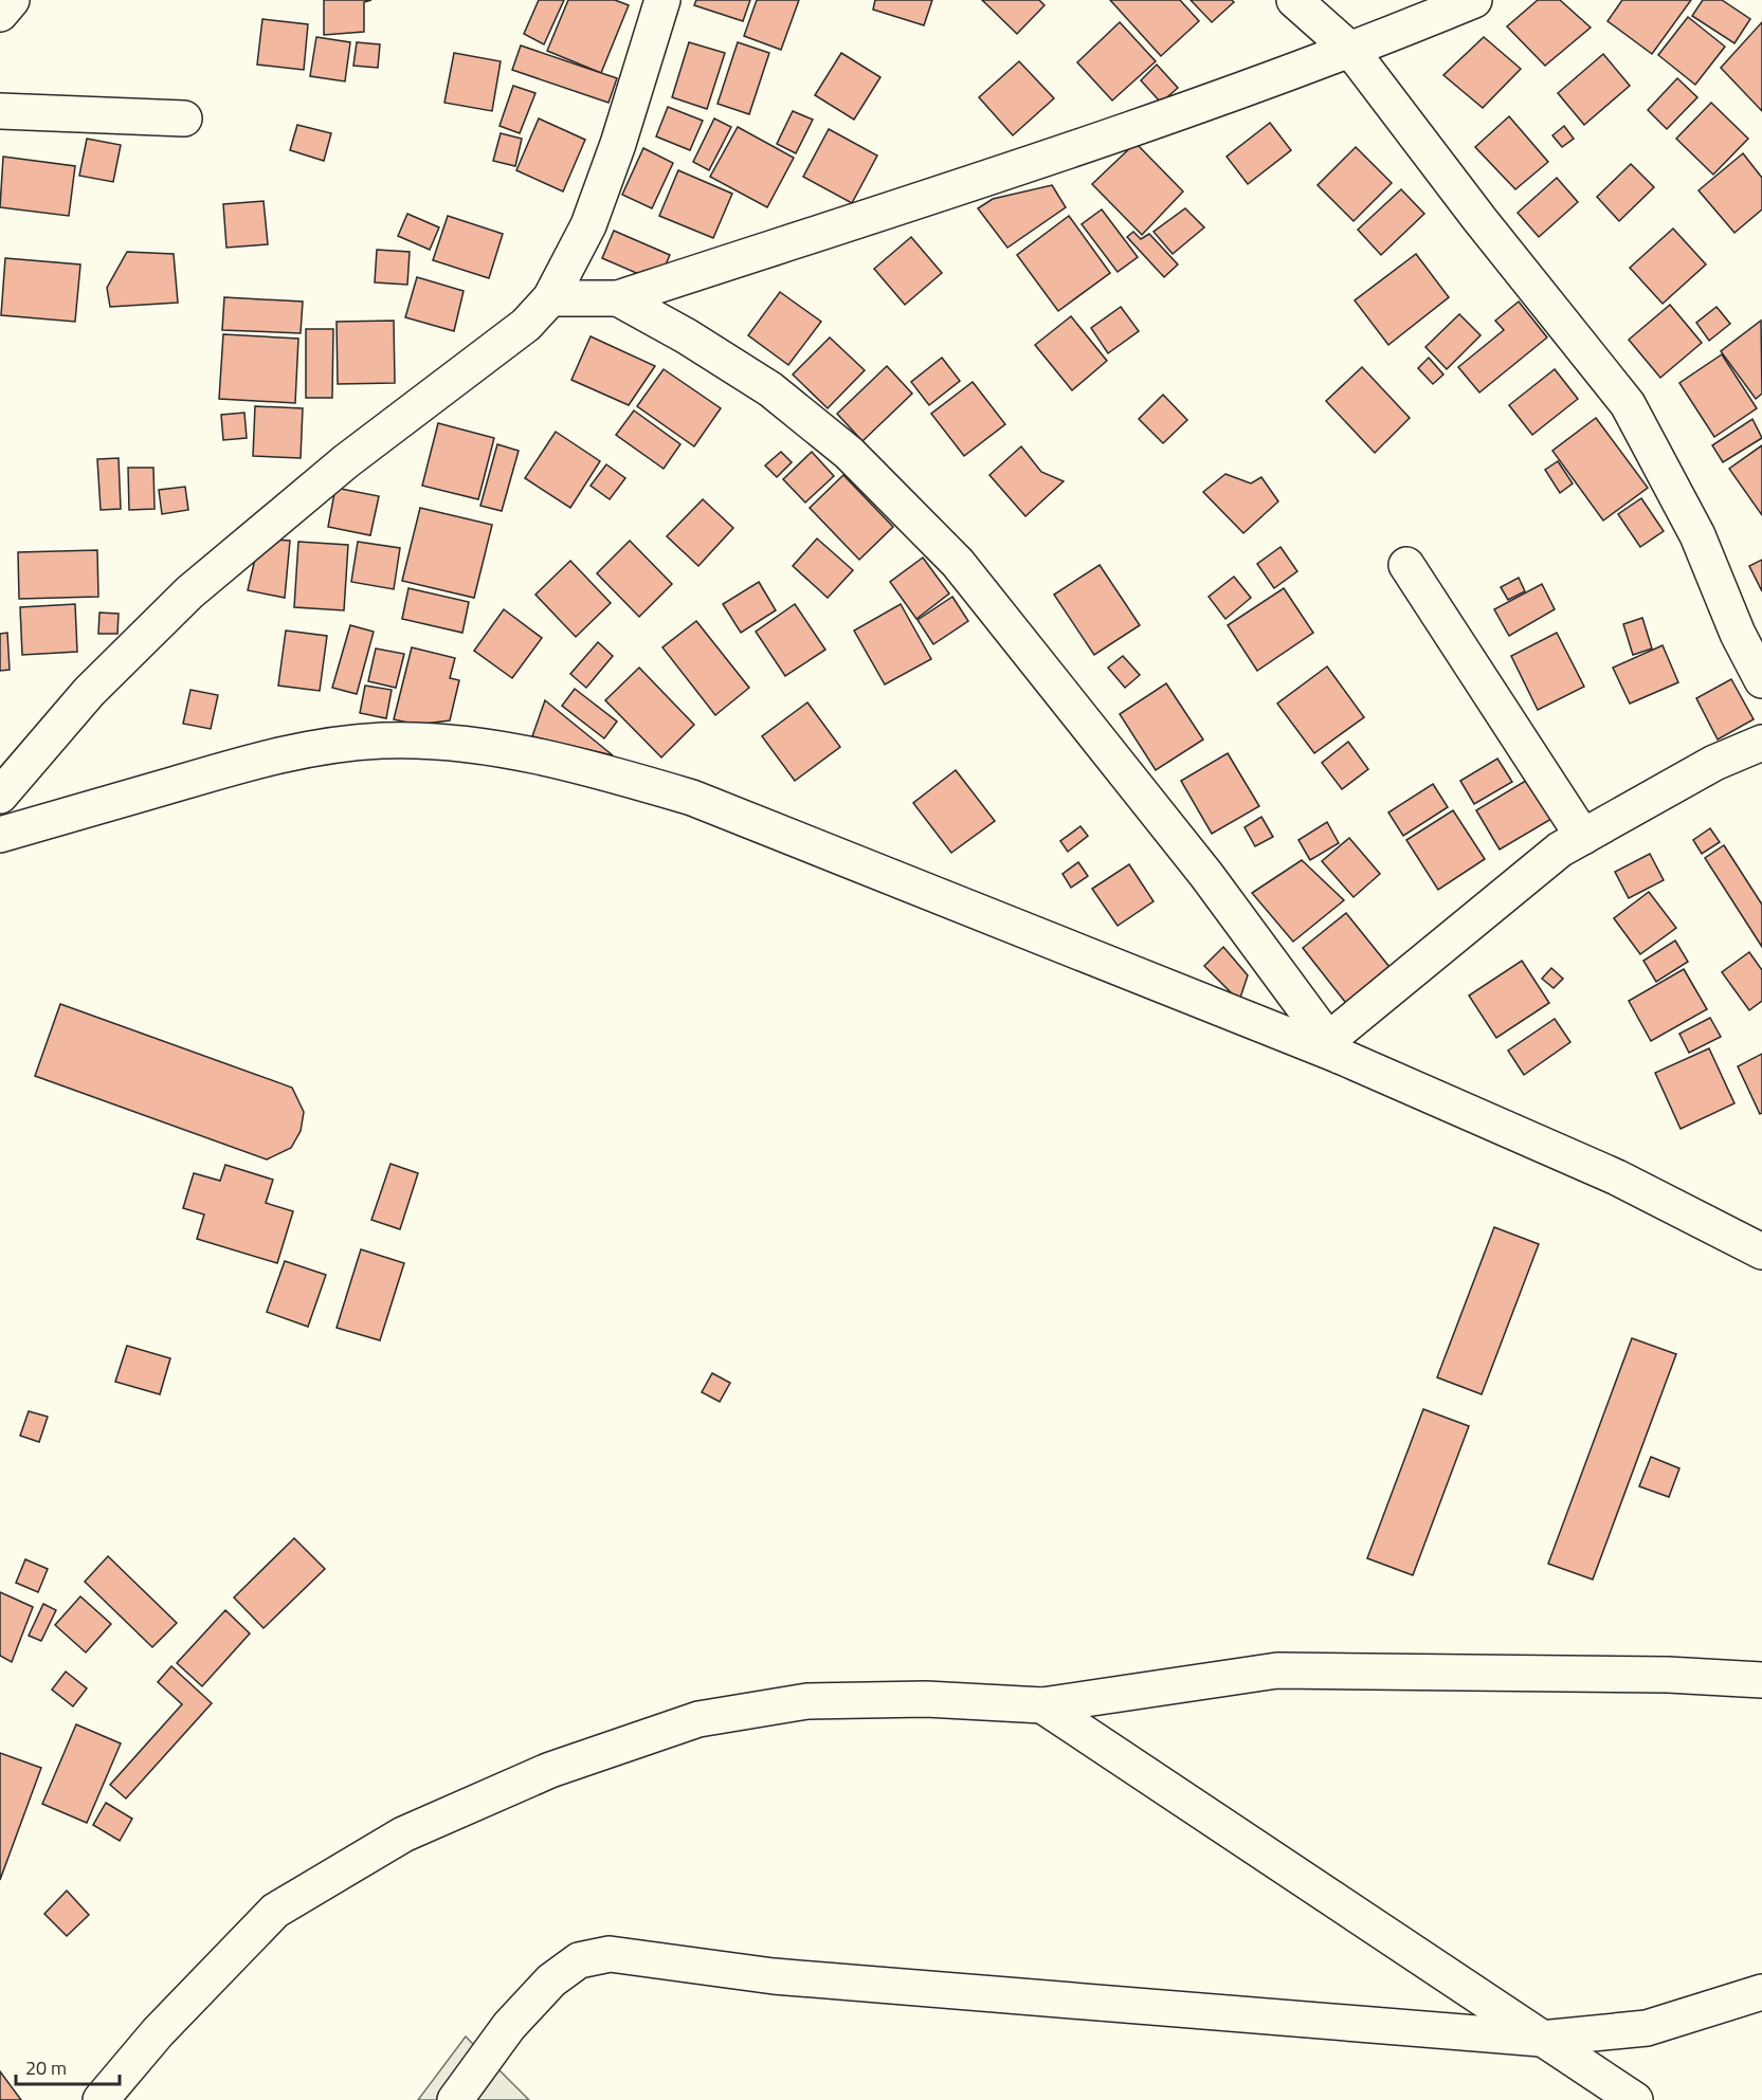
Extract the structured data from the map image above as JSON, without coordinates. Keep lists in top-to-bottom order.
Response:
{
  "scale_bar": "20 m"
}
